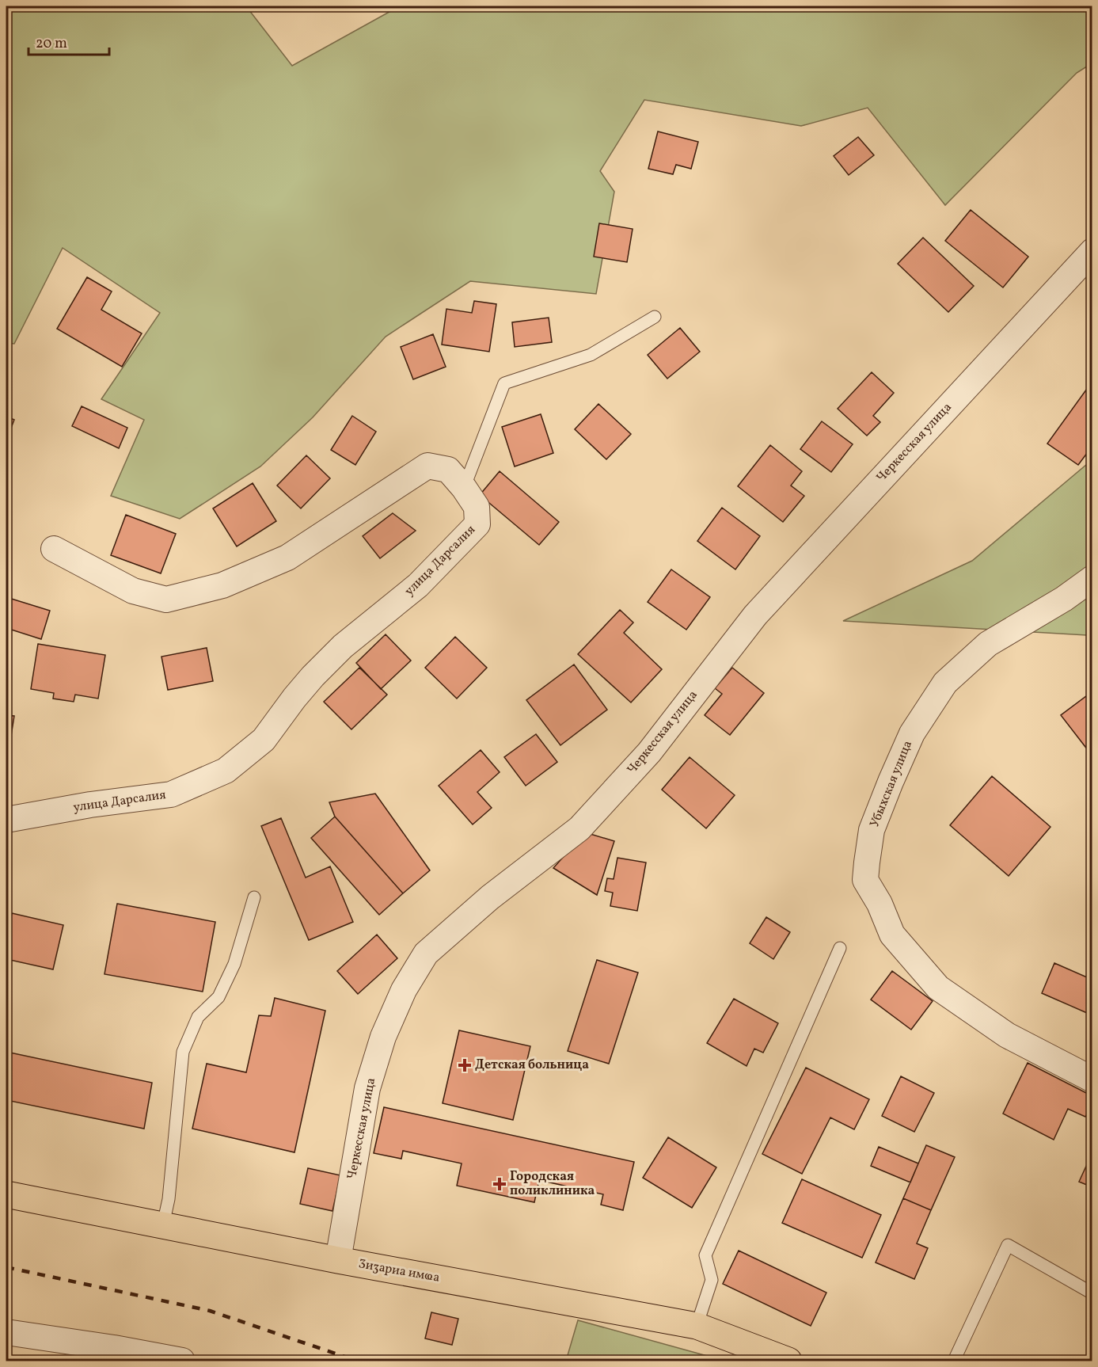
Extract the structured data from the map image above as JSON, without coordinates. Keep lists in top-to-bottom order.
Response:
{
  "streets": {
    "highway": ["Ӡиӡариа имҩа"],
    "street": ["Черкесская улица", "улица Дарсалия", "Убыхская улица"]
  },
  "crossings": [
    ["Черкесская улица", "Ӡиӡариа имҩа"]
  ],
  "places": {
    "health": ["Детская больница", "Городская поликлиника"]
  },
  "scale_bar": "20 m"
}
